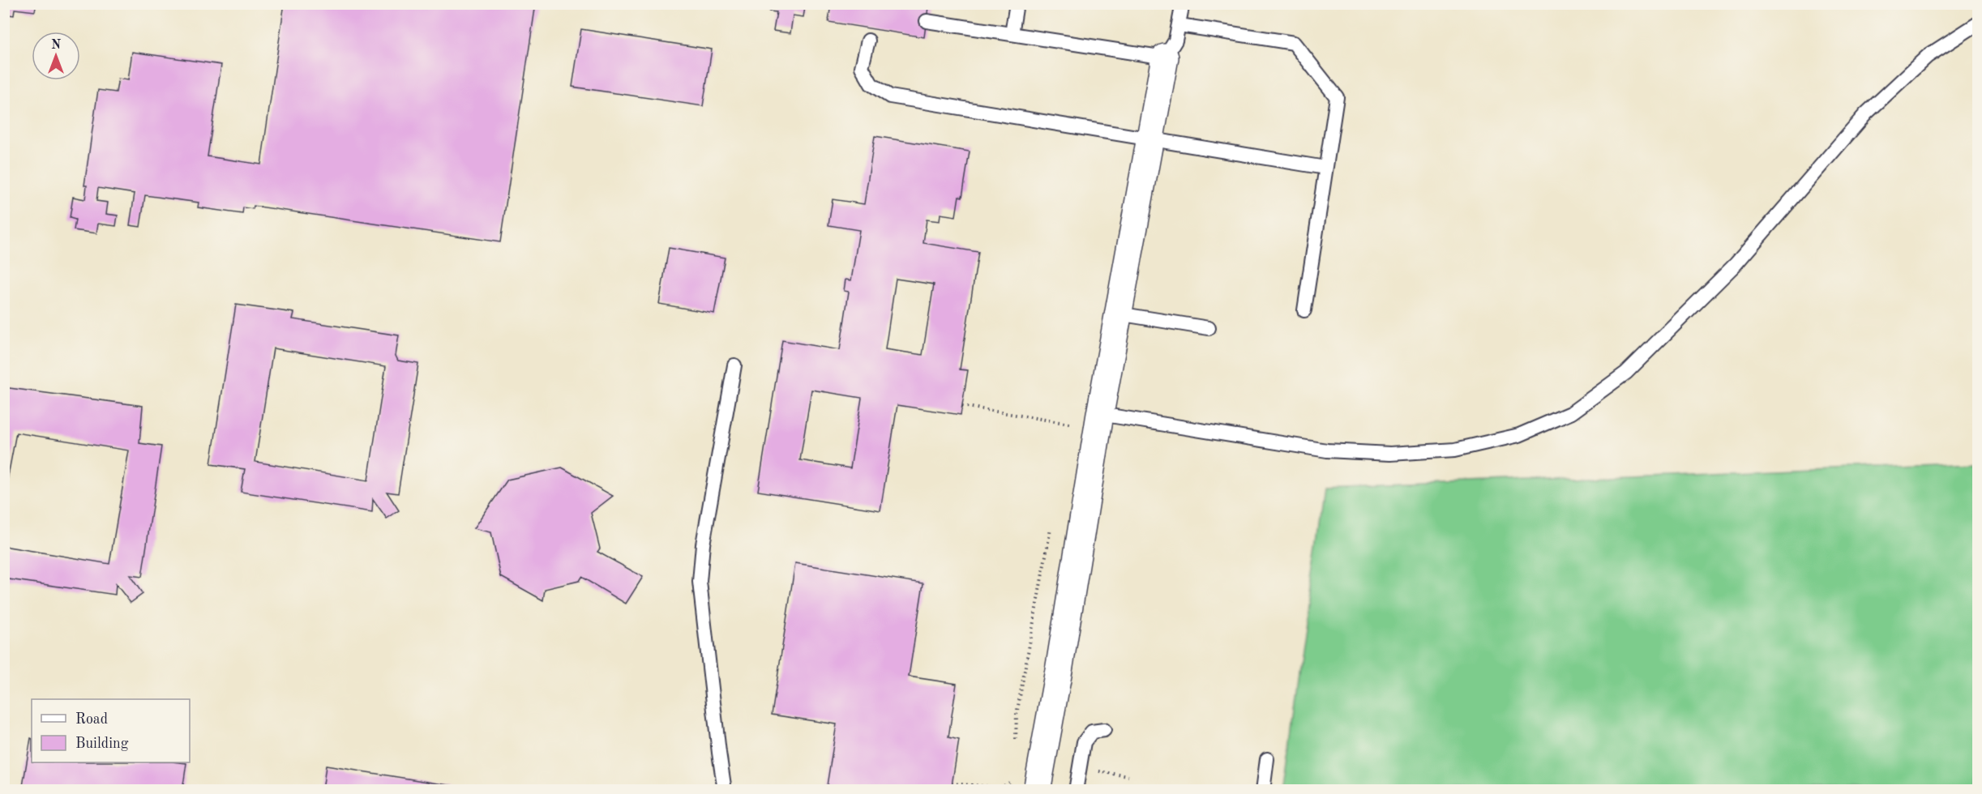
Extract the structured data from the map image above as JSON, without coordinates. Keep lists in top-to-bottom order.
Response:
{
  "legend": ["Road", "Building"],
  "north": "top"
}
